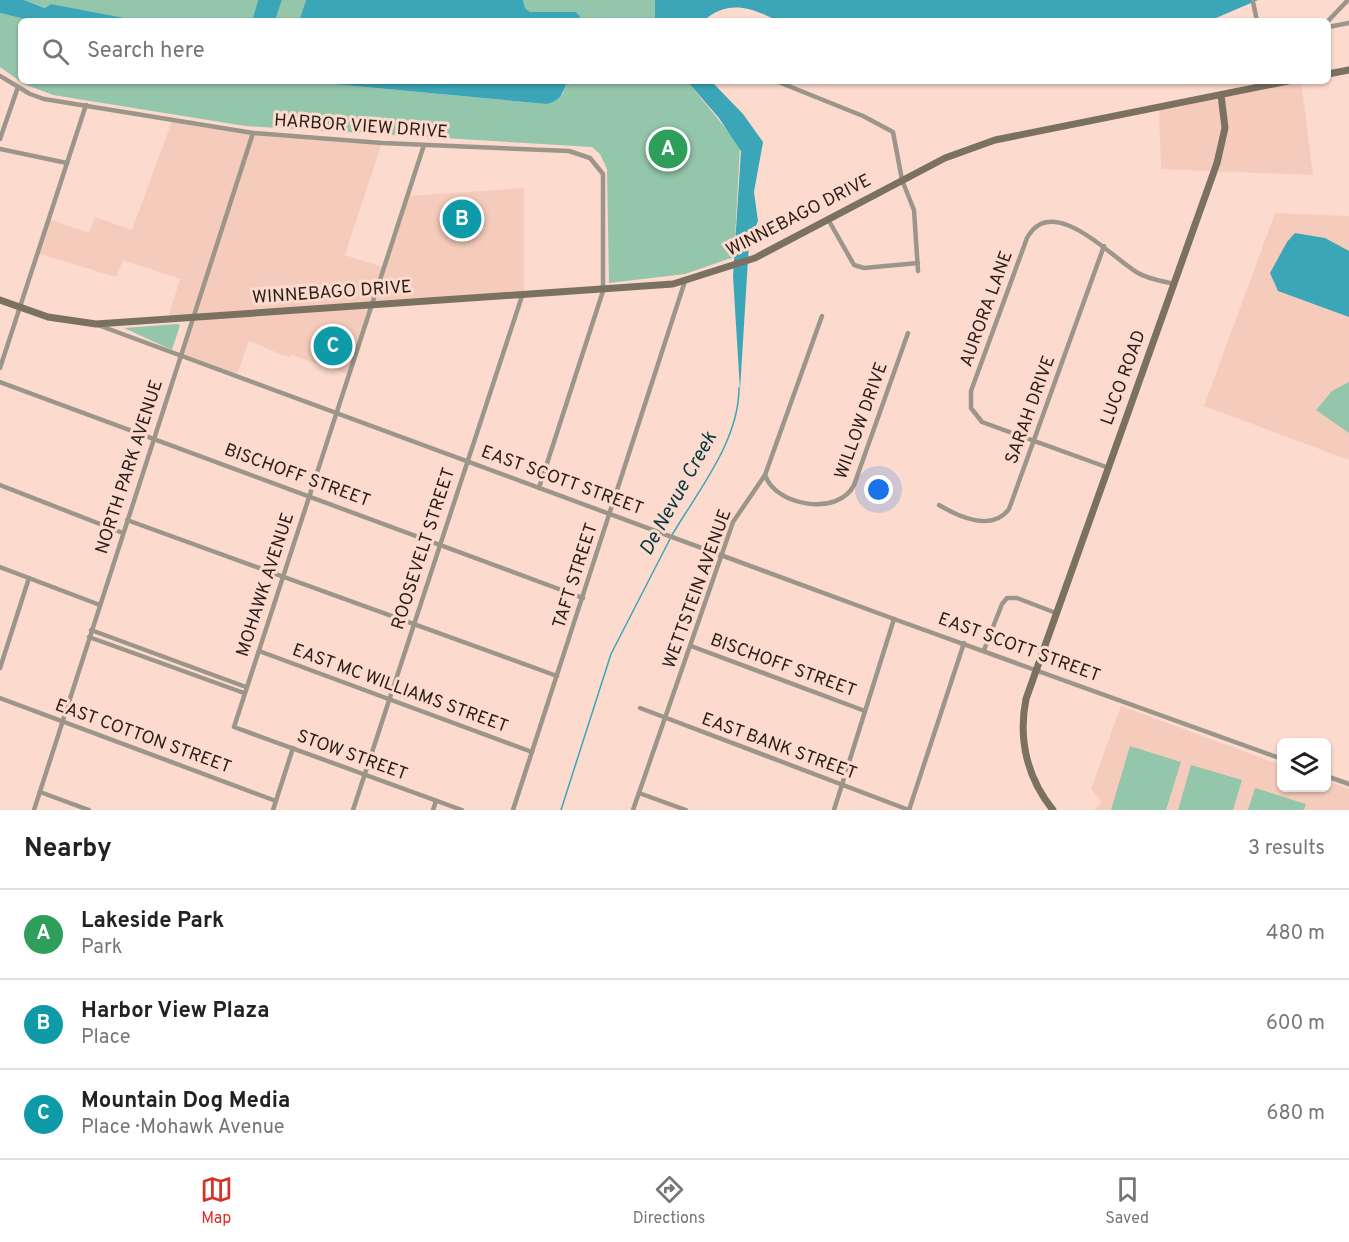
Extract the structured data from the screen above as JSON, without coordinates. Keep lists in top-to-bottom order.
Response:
{
  "streets": {
    "main road": ["WINNEBAGO DRIVE", "LUCO ROAD", "EAST SCOTT STREET"],
    "street": [
      "HARBOR VIEW DRIVE",
      "AURORA LANE",
      "SARAH DRIVE",
      "WILLOW DRIVE",
      "NORTH PARK AVENUE",
      "BISCHOFF STREET",
      "ROOSEVELT STREET",
      "TAFT STREET",
      "MOHAWK AVENUE",
      "WETTSTEIN AVENUE",
      "EAST MC WILLIAMS STREET",
      "EAST COTTON STREET",
      "EAST BANK STREET",
      "STOW STREET"
    ]
  },
  "crossings": [
    ["HARBOR VIEW DRIVE", "WINNEBAGO DRIVE"],
    ["HARBOR VIEW DRIVE", "NORTH PARK AVENUE"],
    ["HARBOR VIEW DRIVE", "EAST SCOTT STREET"],
    ["HARBOR VIEW DRIVE", "MOHAWK AVENUE"],
    ["WINNEBAGO DRIVE", "LUCO ROAD"],
    ["WINNEBAGO DRIVE", "NORTH PARK AVENUE"],
    ["WINNEBAGO DRIVE", "EAST SCOTT STREET"],
    ["WINNEBAGO DRIVE", "ROOSEVELT STREET"],
    ["WINNEBAGO DRIVE", "TAFT STREET"],
    ["WINNEBAGO DRIVE", "MOHAWK AVENUE"],
    ["AURORA LANE", "LUCO ROAD"],
    ["AURORA LANE", "SARAH DRIVE"],
    ["LUCO ROAD", "EAST SCOTT STREET"],
    ["WILLOW DRIVE", "WETTSTEIN AVENUE"],
    ["NORTH PARK AVENUE", "BISCHOFF STREET"],
    ["NORTH PARK AVENUE", "EAST SCOTT STREET"],
    ["NORTH PARK AVENUE", "EAST COTTON STREET"],
    ["BISCHOFF STREET", "ROOSEVELT STREET"],
    ["BISCHOFF STREET", "TAFT STREET"],
    ["BISCHOFF STREET", "MOHAWK AVENUE"],
    ["BISCHOFF STREET", "WETTSTEIN AVENUE"],
    ["EAST SCOTT STREET", "ROOSEVELT STREET"],
    ["EAST SCOTT STREET", "TAFT STREET"],
    ["EAST SCOTT STREET", "MOHAWK AVENUE"],
    ["EAST SCOTT STREET", "WETTSTEIN AVENUE"],
    ["ROOSEVELT STREET", "EAST MC WILLIAMS STREET"],
    ["ROOSEVELT STREET", "STOW STREET"],
    ["TAFT STREET", "EAST MC WILLIAMS STREET"],
    ["MOHAWK AVENUE", "EAST MC WILLIAMS STREET"],
    ["MOHAWK AVENUE", "STOW STREET"],
    ["WETTSTEIN AVENUE", "EAST BANK STREET"]
  ],
  "water": ["De Nevue Creek"],
  "page": {
    "search": "Search here",
    "pins": ["A", "B", "C"],
    "heading": ["Nearby", "3 results"],
    "list": [
      {
        "mark": "A",
        "name": "Lakeside Park",
        "note": "Park",
        "value": "480 m"
      },
      {
        "mark": "B",
        "name": "Harbor View Plaza",
        "note": "Place",
        "value": "600 m"
      },
      {
        "mark": "C",
        "name": "Mountain Dog Media",
        "note": "Place · Mohawk Avenue",
        "value": "680 m"
      }
    ],
    "nav": ["Map", "Directions", "Saved"]
  }
}
